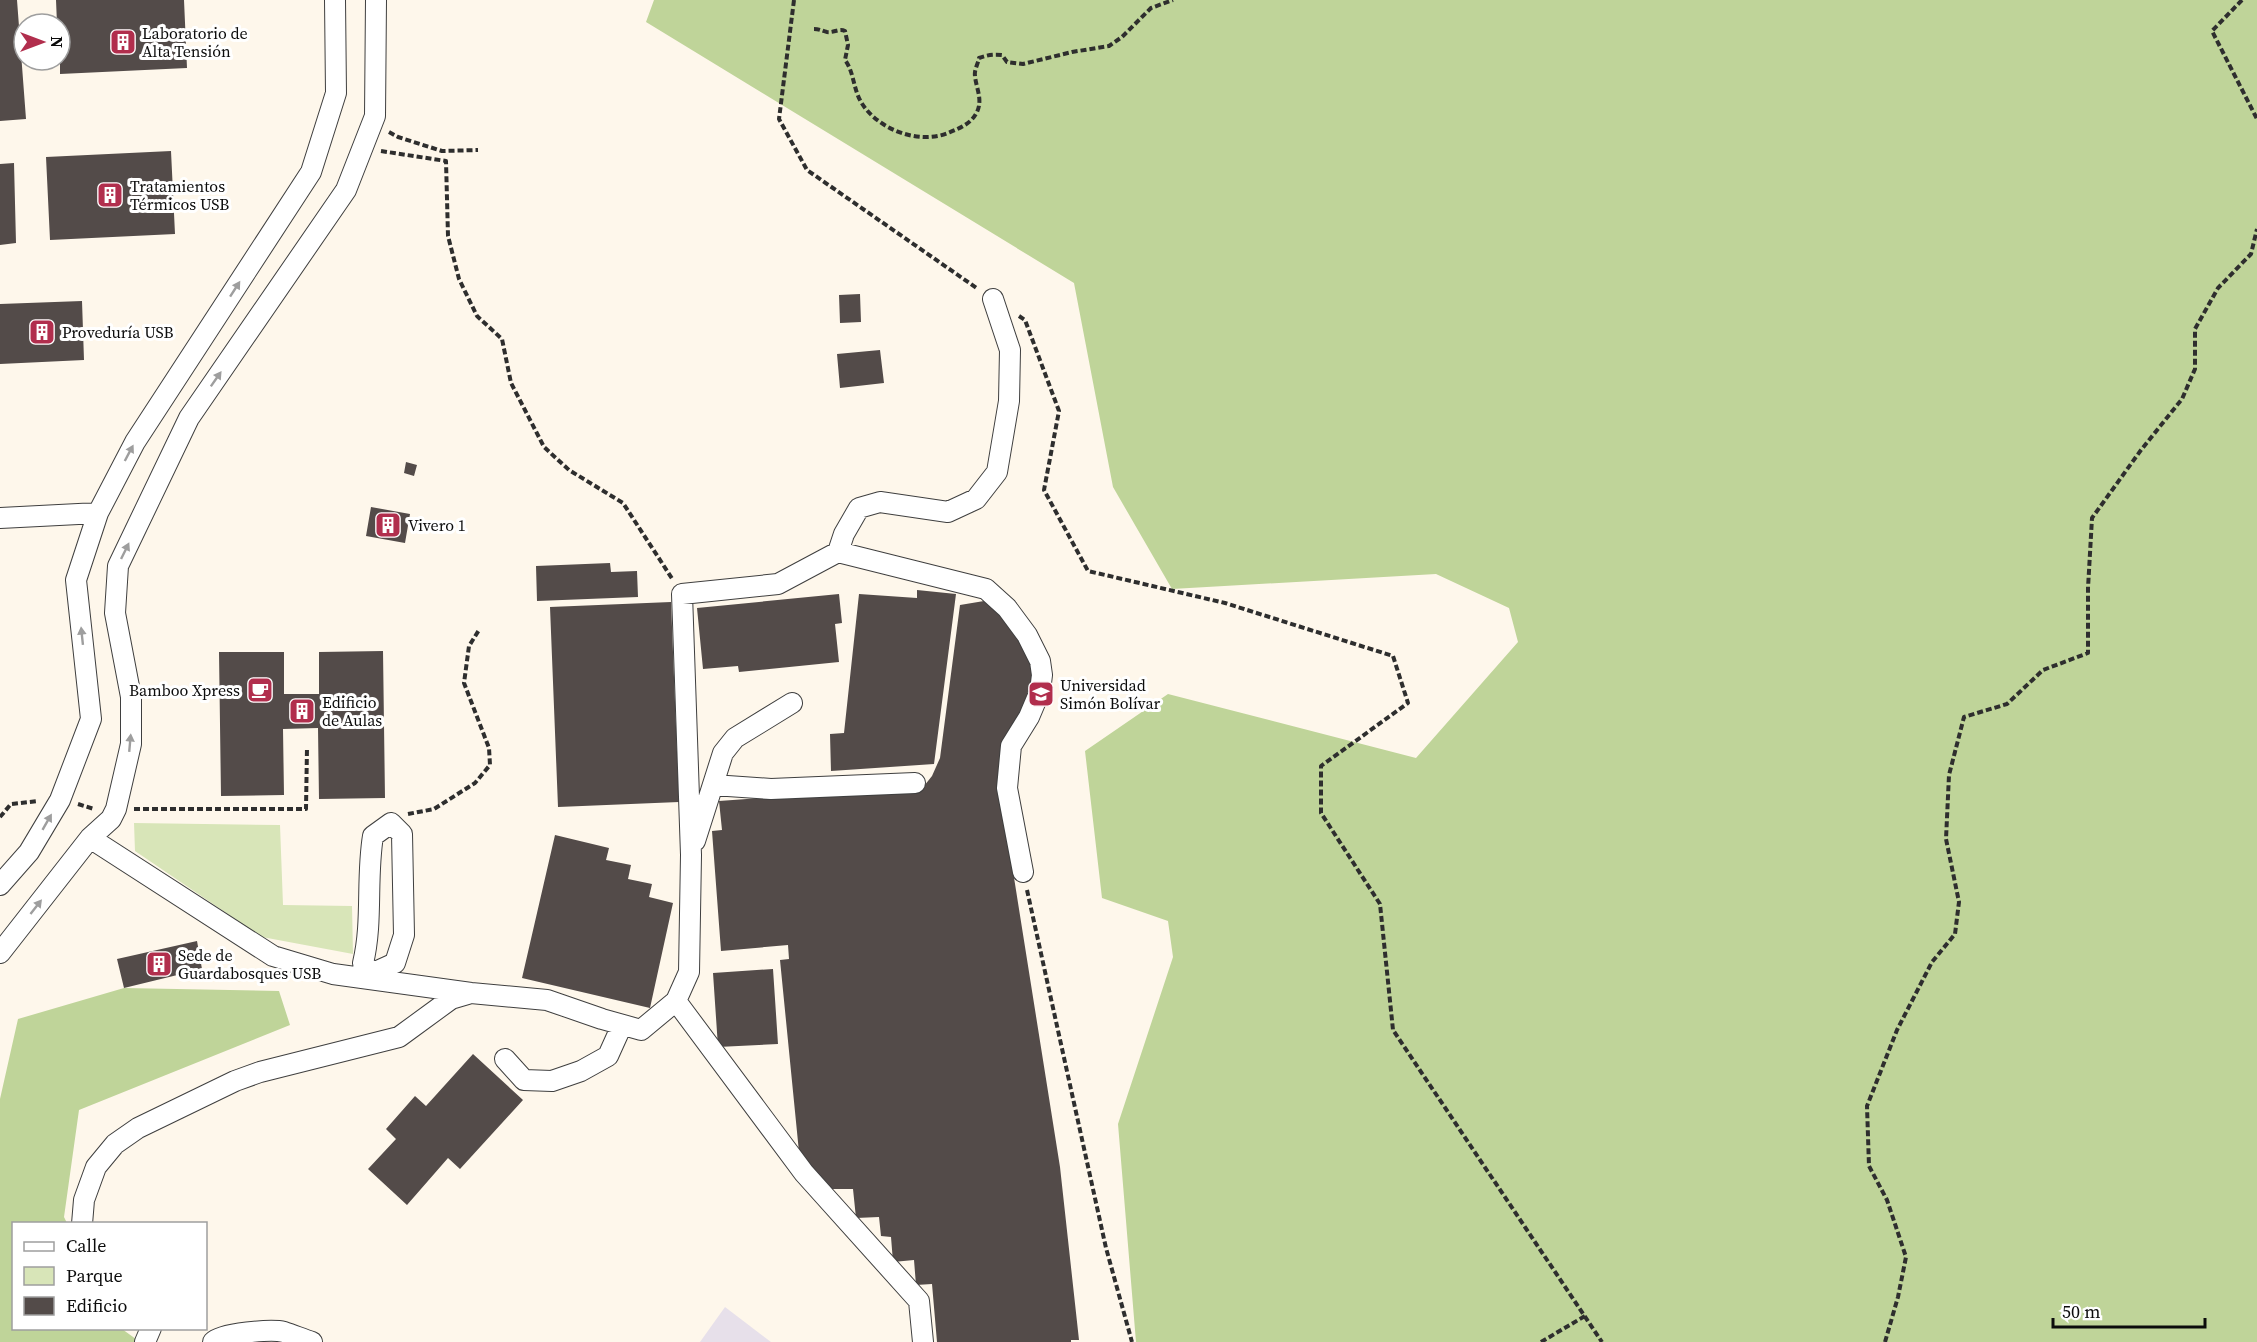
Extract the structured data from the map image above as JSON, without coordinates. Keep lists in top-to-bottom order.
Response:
{
  "places": {
    "building": [
      "Laboratorio de Alta Tensión",
      "Tratamientos Térmicos USB",
      "Proveduría USB",
      "Vivero 1",
      "Edificio de Aulas",
      "Sede de Guardabosques USB"
    ],
    "cafe": ["Bamboo Xpress"],
    "school or university": ["Universidad Simón Bolívar"]
  },
  "legend": ["Calle", "Parque", "Edificio"],
  "scale_bar": "50 m",
  "north": "right"
}
